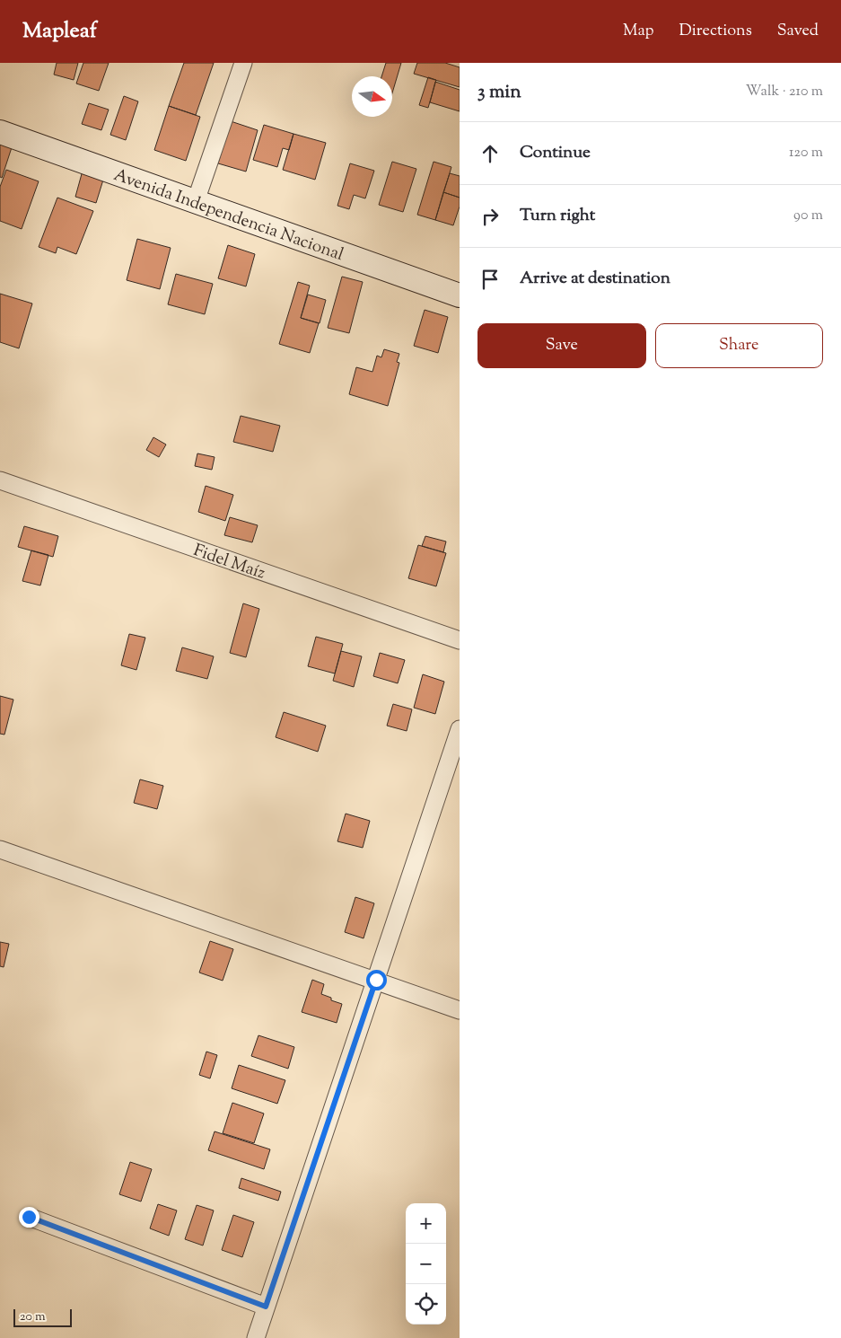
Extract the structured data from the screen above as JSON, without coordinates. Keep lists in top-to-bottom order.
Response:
{
  "streets": {
    "main road": ["Avenida Independencia Nacional"],
    "street": ["Fidel Maíz"]
  },
  "scale_bar": "20 m",
  "north": "right",
  "page": {
    "header": "Mapleaf",
    "nav": ["Map", "Directions", "Saved"],
    "heading": ["3 min", "Walk · 210 m"],
    "list": [
      ["Continue", "120 m"],
      ["Turn right", "90 m"],
      "Arrive at destination"
    ],
    "buttons": ["Save", "Share"],
    "map_buttons": ["+", "−"],
    "scale": "20 m"
  }
}
